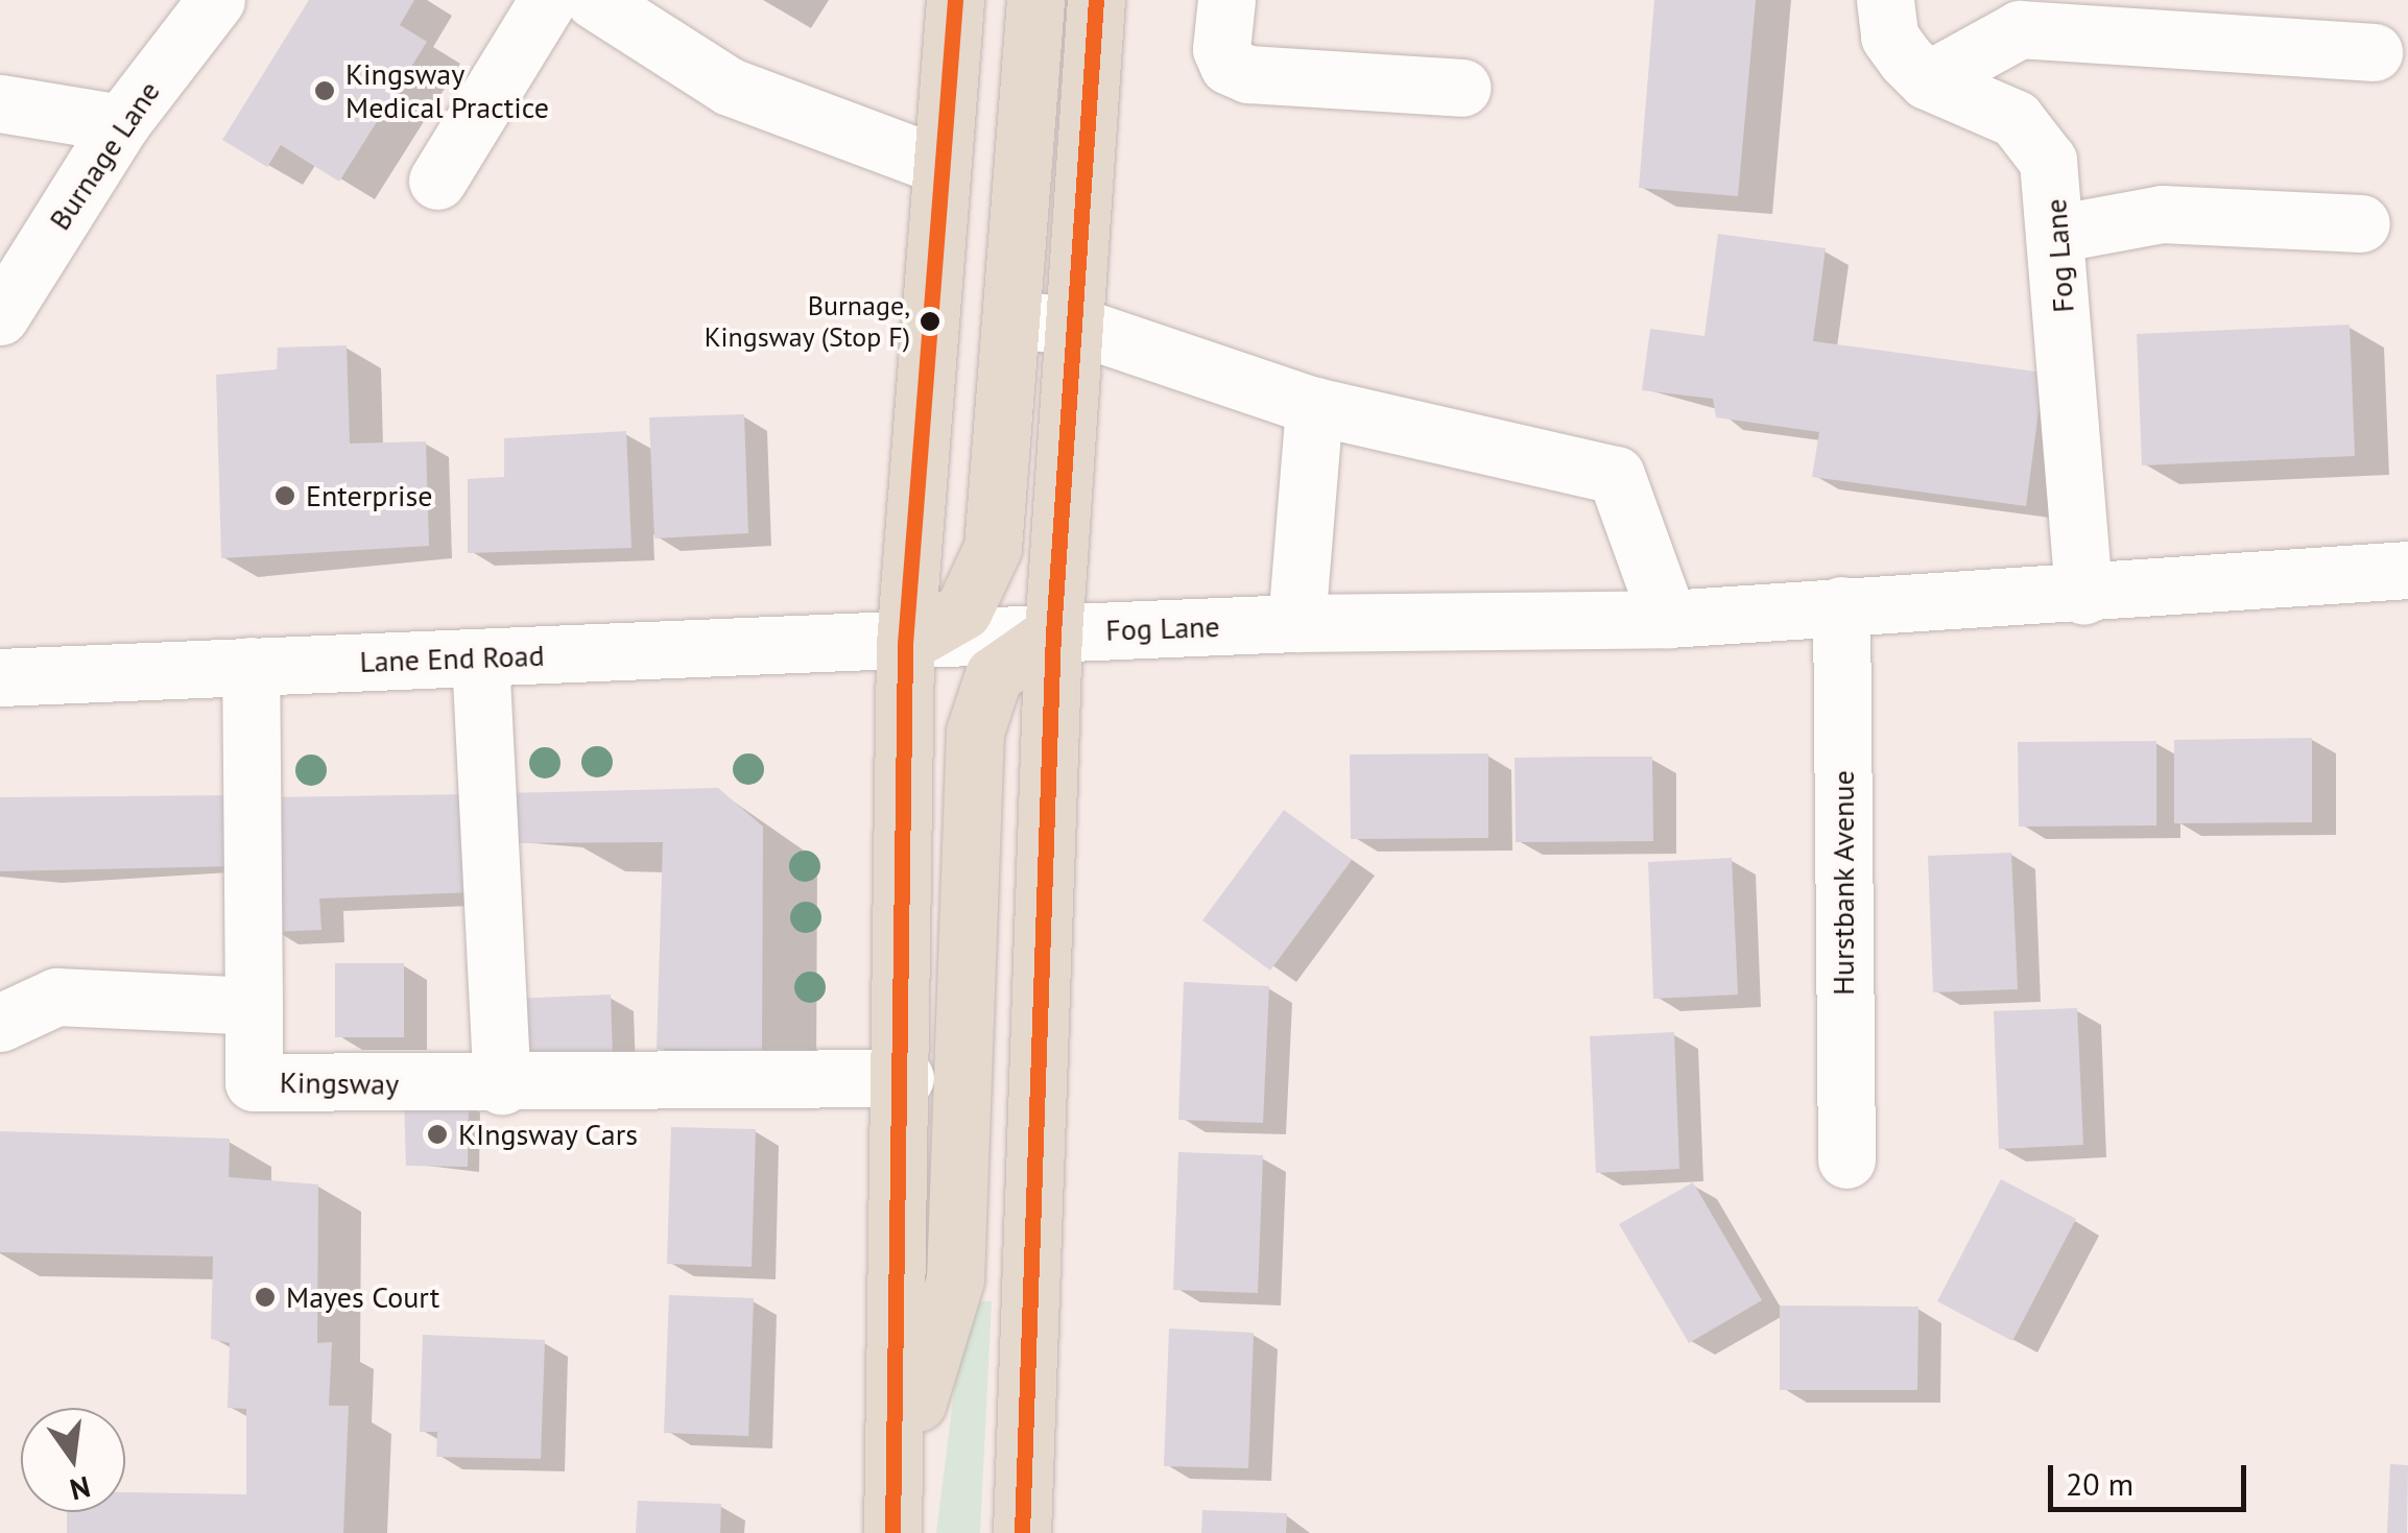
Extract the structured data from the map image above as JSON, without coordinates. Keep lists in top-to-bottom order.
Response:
{
  "streets": {
    "street": [
      "Burnage Lane",
      "Fog Lane",
      "Lane End Road",
      "Hurstbank Avenue",
      "Kingsway"
    ]
  },
  "crossings": [
    ["Fog Lane", "Lane End Road"],
    ["Fog Lane", "Hurstbank Avenue"]
  ],
  "places": [
    "Kingsway Medical Practice",
    "Burnage, Kingsway (Stop F)",
    "Enterprise",
    "KIngsway Cars",
    "Mayes Court"
  ],
  "scale_bar": "20 m",
  "north": "bottom"
}
